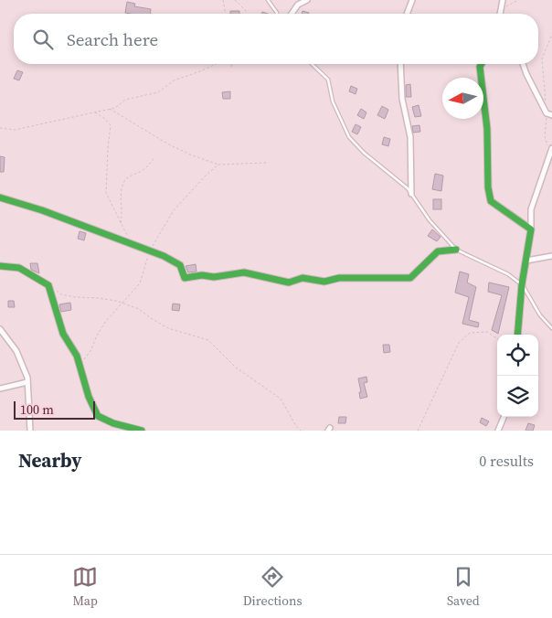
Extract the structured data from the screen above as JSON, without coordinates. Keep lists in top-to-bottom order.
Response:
{
  "scale_bar": "100 m",
  "north": "left",
  "page": {
    "search": "Search here",
    "scale": "100 m",
    "heading": ["Nearby", "0 results"],
    "nav": ["Map", "Directions", "Saved"]
  }
}
